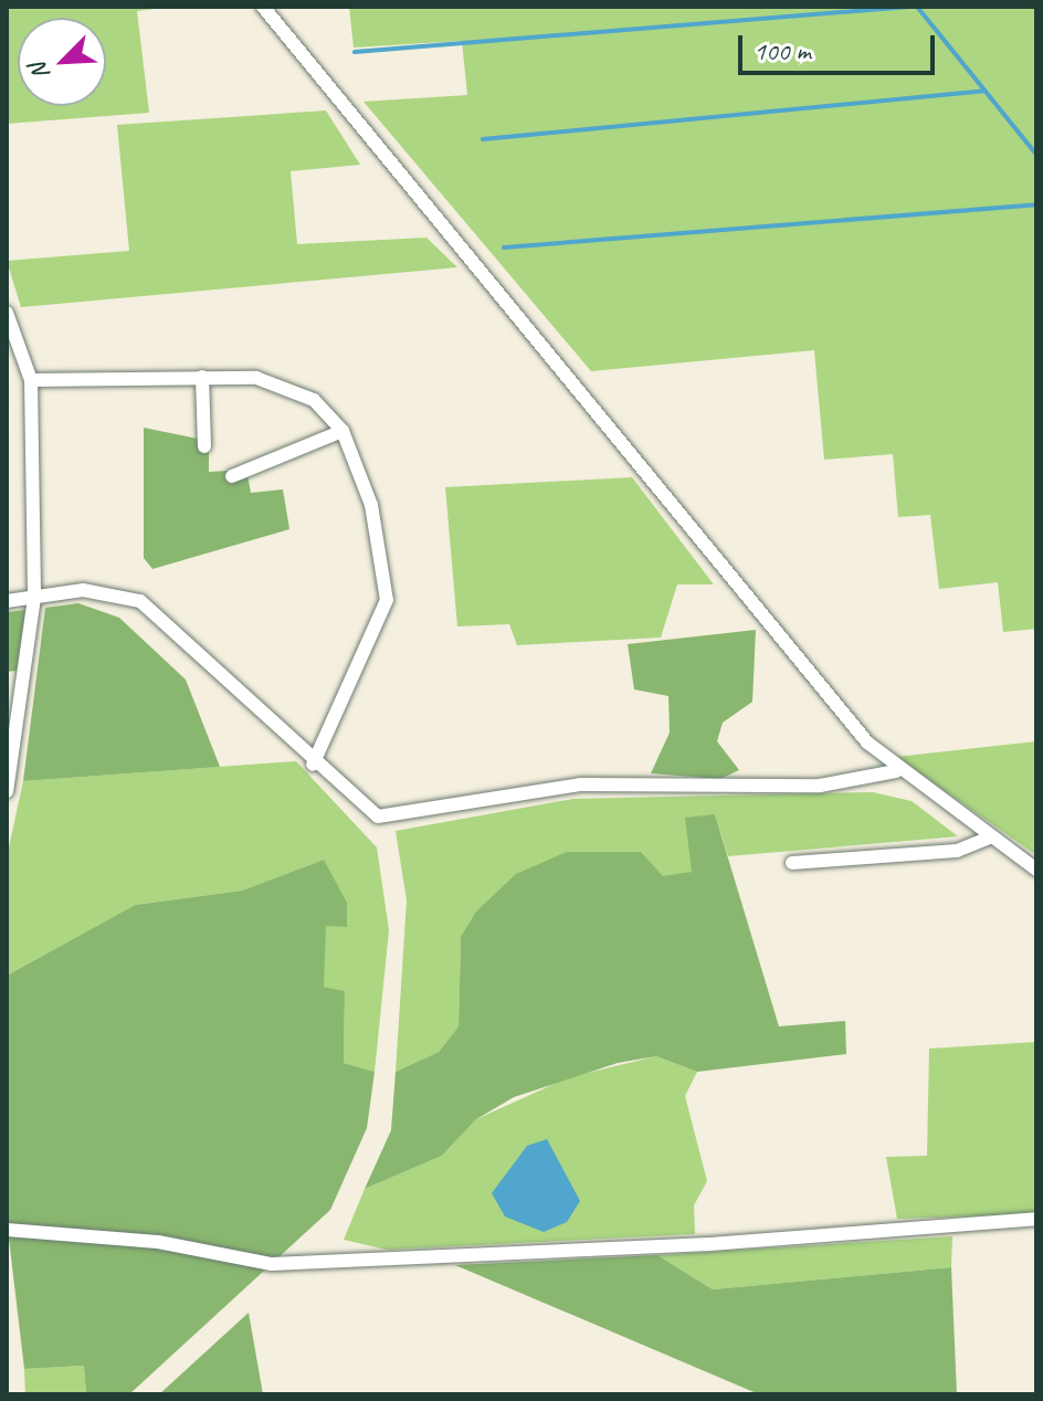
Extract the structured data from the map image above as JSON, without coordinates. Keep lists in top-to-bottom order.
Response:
{
  "scale_bar": "100 m",
  "north": "bottom left"
}
